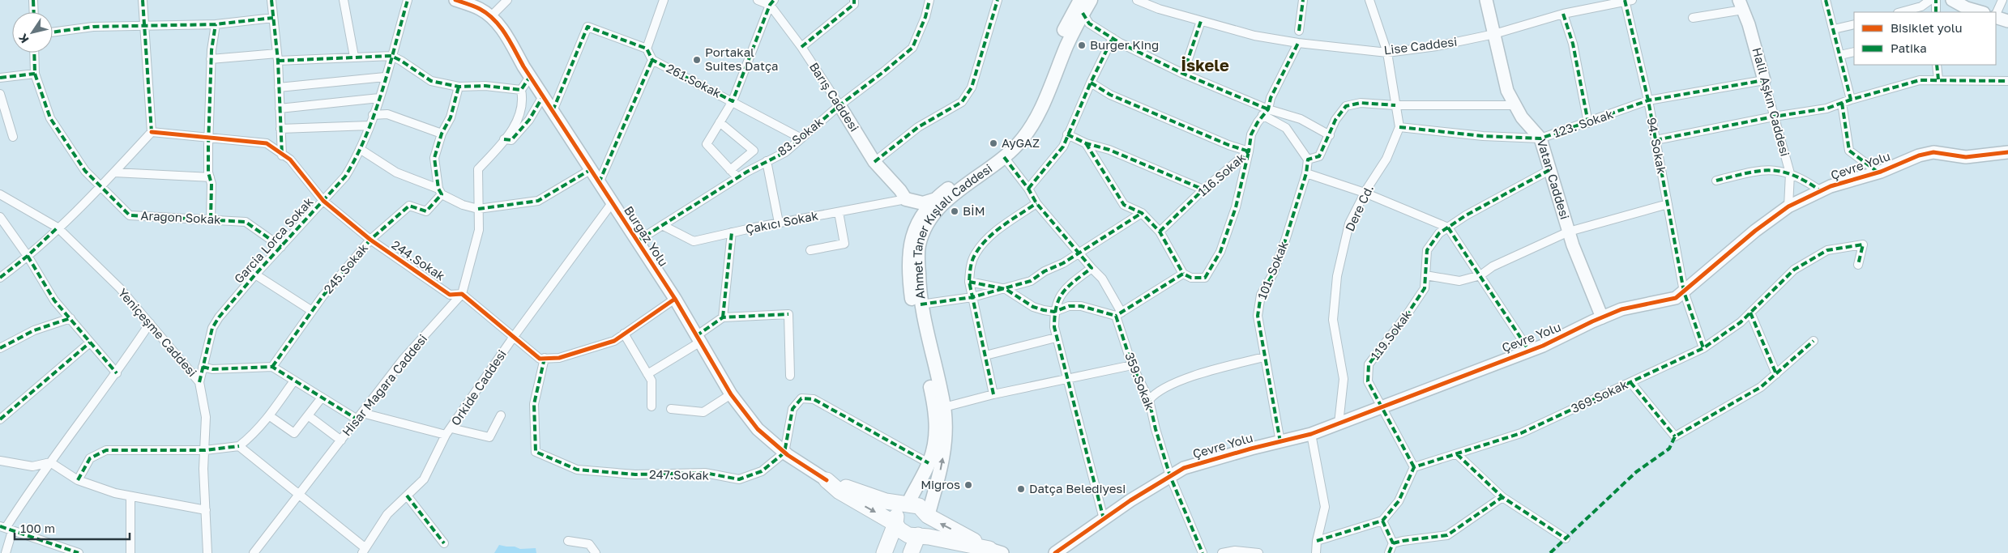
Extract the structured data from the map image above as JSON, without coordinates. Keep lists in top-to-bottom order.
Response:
{
  "streets": {
    "main road": ["Ahmet Taner Kışlalı Caddesi"],
    "street": [
      "Lise Caddesi",
      "261.Sokak",
      "Barış Caddesi",
      "Halil Aşkın Caddesi",
      "123. Sokak",
      "83.Sokak",
      "94. Sokak",
      "Çevre Yolu",
      "116.Sokak",
      "Vatan Caddesi",
      "Dere Cd.",
      "Aragon Sokak",
      "Çakıcı Sokak",
      "Burgaz Yolu",
      "Garcia Lorca Sokak",
      "244.Sokak",
      "245.Sokak",
      "101. Sokak",
      "Yeniçeşme Caddesi",
      "119.Sokak",
      "359.Sokak",
      "Hisar Mağara Caddesi",
      "Orkide Caddesi",
      "369.Sokak",
      "247.Sokak"
    ]
  },
  "crossings": [
    ["Lise Caddesi", "94. Sokak"],
    ["Lise Caddesi", "116.Sokak"],
    ["Lise Caddesi", "Vatan Caddesi"],
    ["261.Sokak", "83.Sokak"],
    ["Barış Caddesi", "83.Sokak"],
    ["Barış Caddesi", "Çakıcı Sokak"],
    ["Halil Aşkın Caddesi", "123. Sokak"],
    ["Halil Aşkın Caddesi", "Çevre Yolu"],
    ["123. Sokak", "94. Sokak"],
    ["123. Sokak", "Vatan Caddesi"],
    ["123. Sokak", "Dere Cd."],
    ["83.Sokak", "Çakıcı Sokak"],
    ["83.Sokak", "Burgaz Yolu"],
    ["94. Sokak", "Çevre Yolu"],
    ["94. Sokak", "369.Sokak"],
    ["Çevre Yolu", "Vatan Caddesi"],
    ["Çevre Yolu", "Dere Cd."],
    ["Çevre Yolu", "101. Sokak"],
    ["Çevre Yolu", "119.Sokak"],
    ["Çevre Yolu", "359.Sokak"],
    ["Vatan Caddesi", "119.Sokak"],
    ["Aragon Sokak", "Garcia Lorca Sokak"],
    ["Ahmet Taner Kışlalı Caddesi", "359.Sokak"],
    ["Burgaz Yolu", "Hisar Mağara Caddesi"],
    ["Burgaz Yolu", "Orkide Caddesi"],
    ["Burgaz Yolu", "247.Sokak"],
    ["Garcia Lorca Sokak", "244.Sokak"],
    ["Garcia Lorca Sokak", "Yeniçeşme Caddesi"],
    ["244.Sokak", "245.Sokak"],
    ["244.Sokak", "Hisar Mağara Caddesi"],
    ["244.Sokak", "Orkide Caddesi"],
    ["244.Sokak", "247.Sokak"],
    ["119.Sokak", "369.Sokak"]
  ],
  "districts": ["İskele"],
  "places": [
    "Burger King",
    "Portakal Suites Datça",
    "AyGAZ",
    "BİM",
    "Migros",
    "Datça Belediyesi"
  ],
  "legend": ["Bisiklet yolu", "Patika"],
  "scale_bar": "100 m",
  "north": "bottom left"
}
